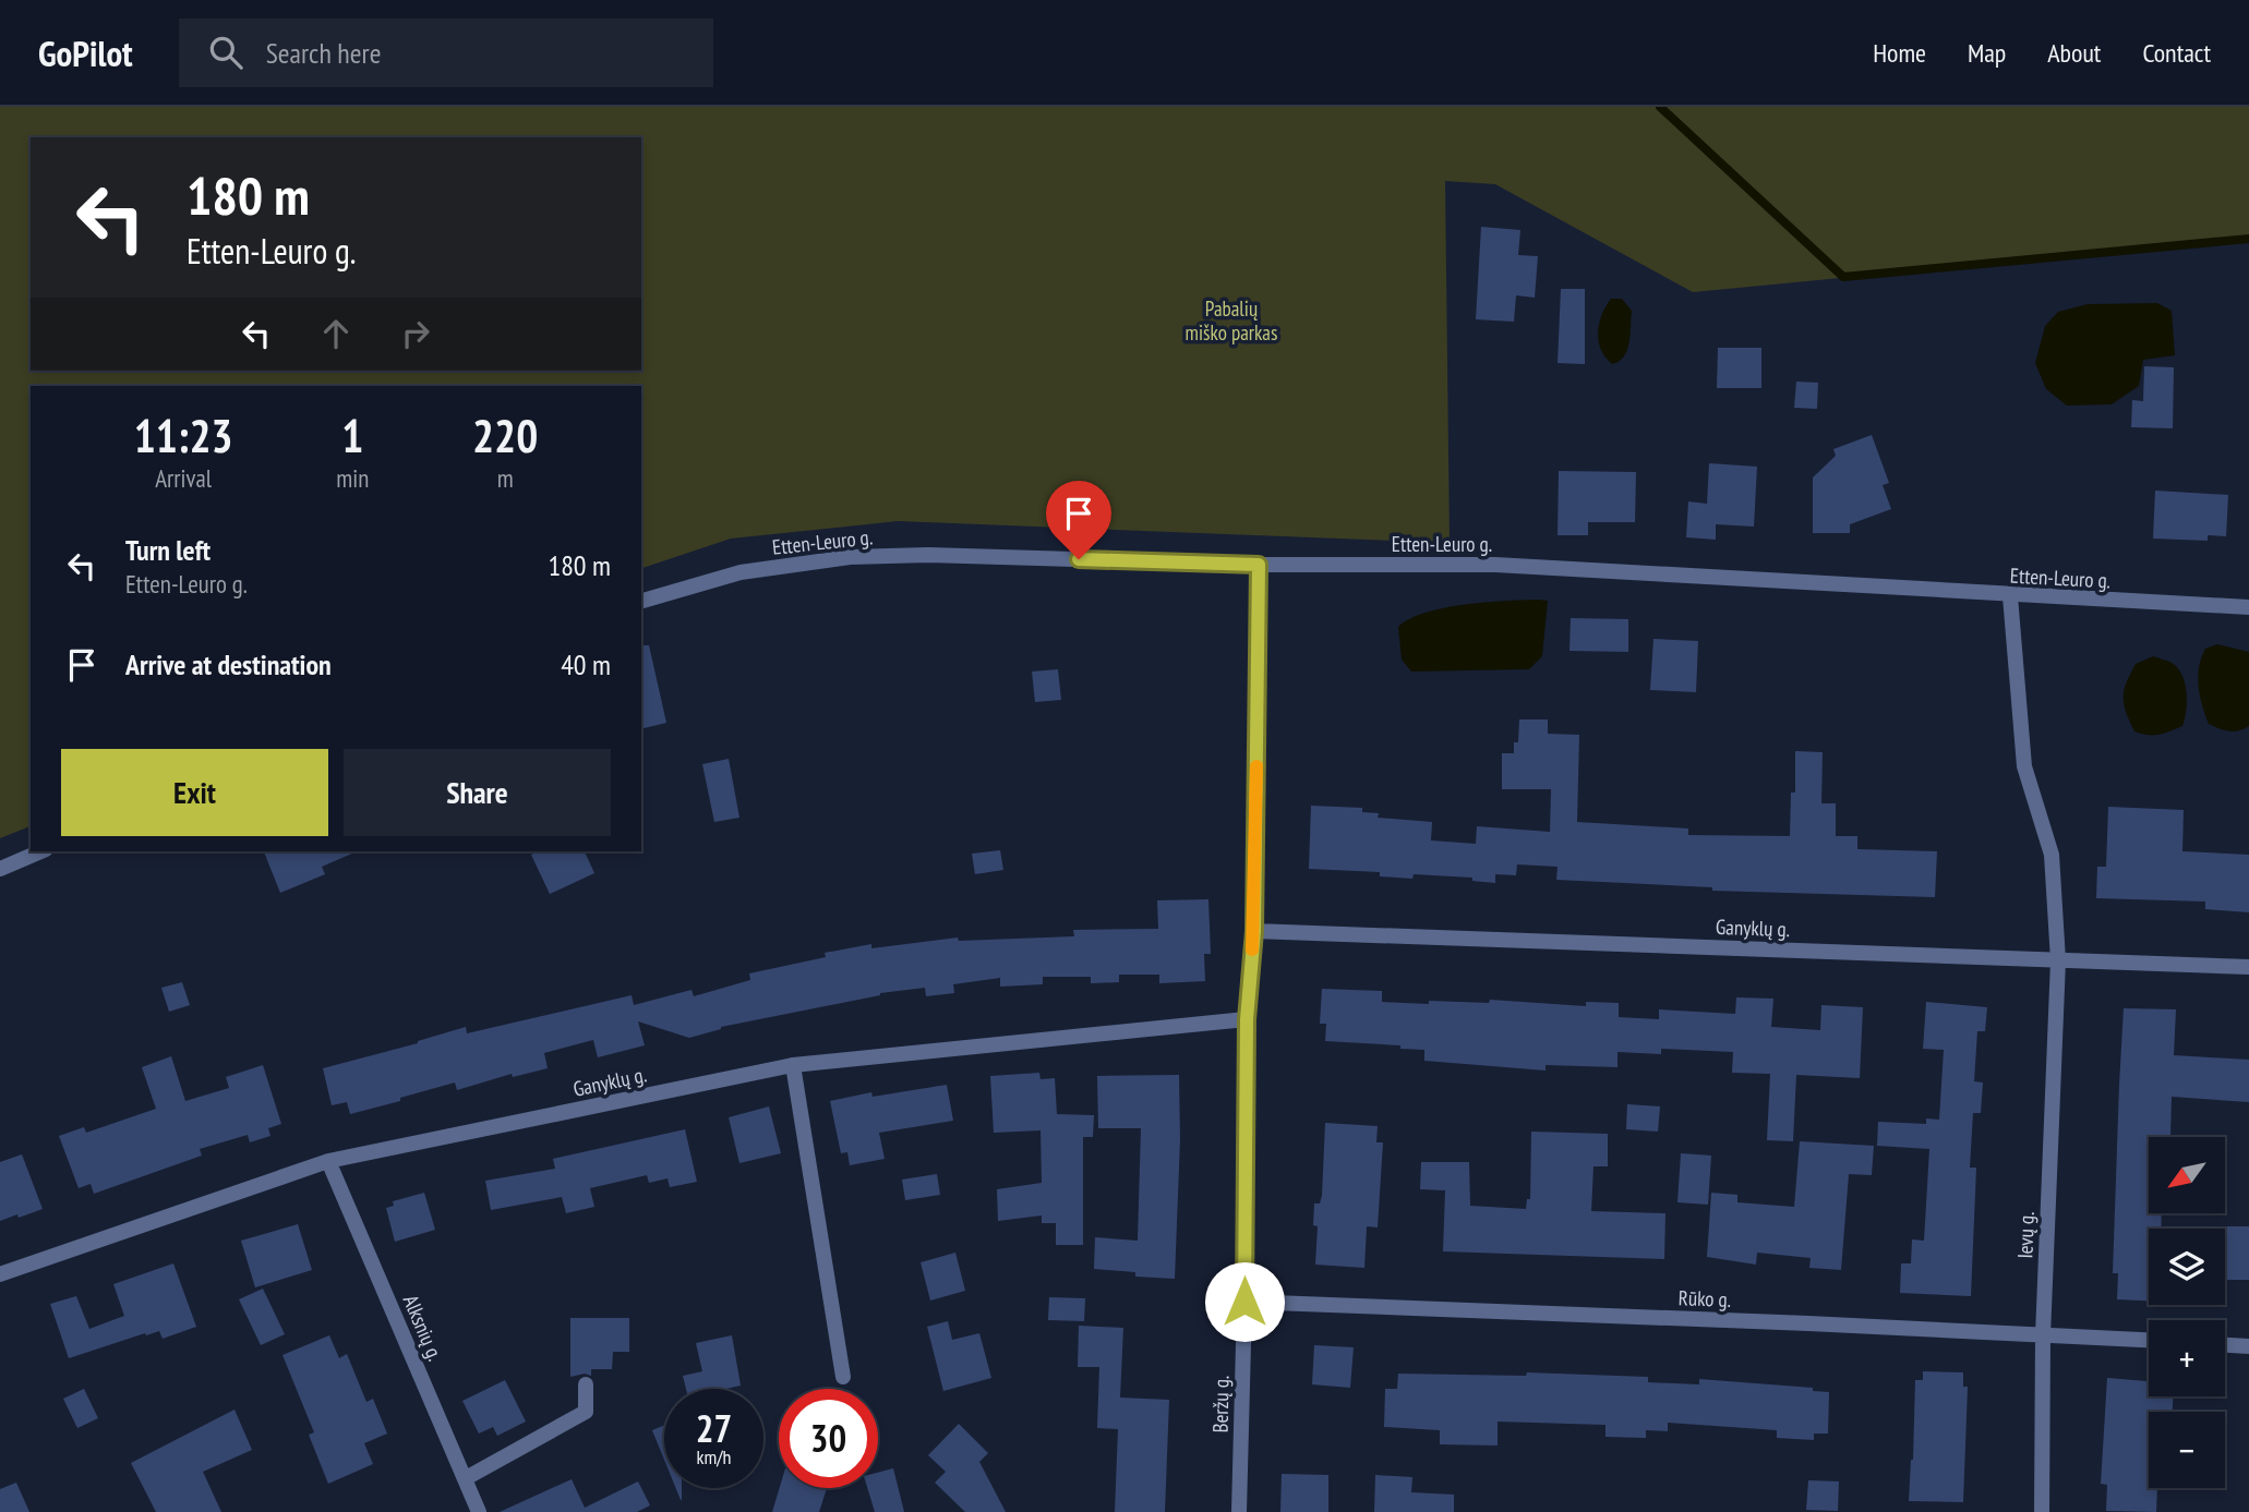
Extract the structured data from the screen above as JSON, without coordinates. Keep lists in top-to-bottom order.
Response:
{
  "streets": {
    "street": [
      "Etten-Leuro g.",
      "Ganyklų g.",
      "Ievų g.",
      "Rūko g.",
      "Alksnių g.",
      "Beržų g."
    ]
  },
  "crossings": [
    ["Etten-Leuro g.", "Ievų g."],
    ["Etten-Leuro g.", "Beržų g."],
    ["Ganyklų g.", "Ievų g."],
    ["Ganyklų g.", "Alksnių g."],
    ["Ganyklų g.", "Beržų g."],
    ["Ievų g.", "Rūko g."],
    ["Rūko g.", "Beržų g."]
  ],
  "parks": ["Pabalių miško parkas"],
  "north": "bottom left",
  "page": {
    "header": "GoPilot",
    "search": "Search here",
    "nav": [
      "Home",
      "Map",
      "About",
      "Contact"
    ],
    "turn": ["180 m", "Etten-Leuro g."],
    "eta": [
      "11:23",
      "Arrival",
      "1",
      "min",
      "220",
      "m"
    ],
    "list": [
      {
        "name": "Turn left",
        "note": "Etten-Leuro g.",
        "value": "180 m"
      },
      {
        "name": "Arrive at destination",
        "value": "40 m"
      }
    ],
    "buttons": ["Exit", "Share"],
    "map_buttons": ["+", "−"],
    "speed": "27 km/h",
    "limit": "30"
  }
}
